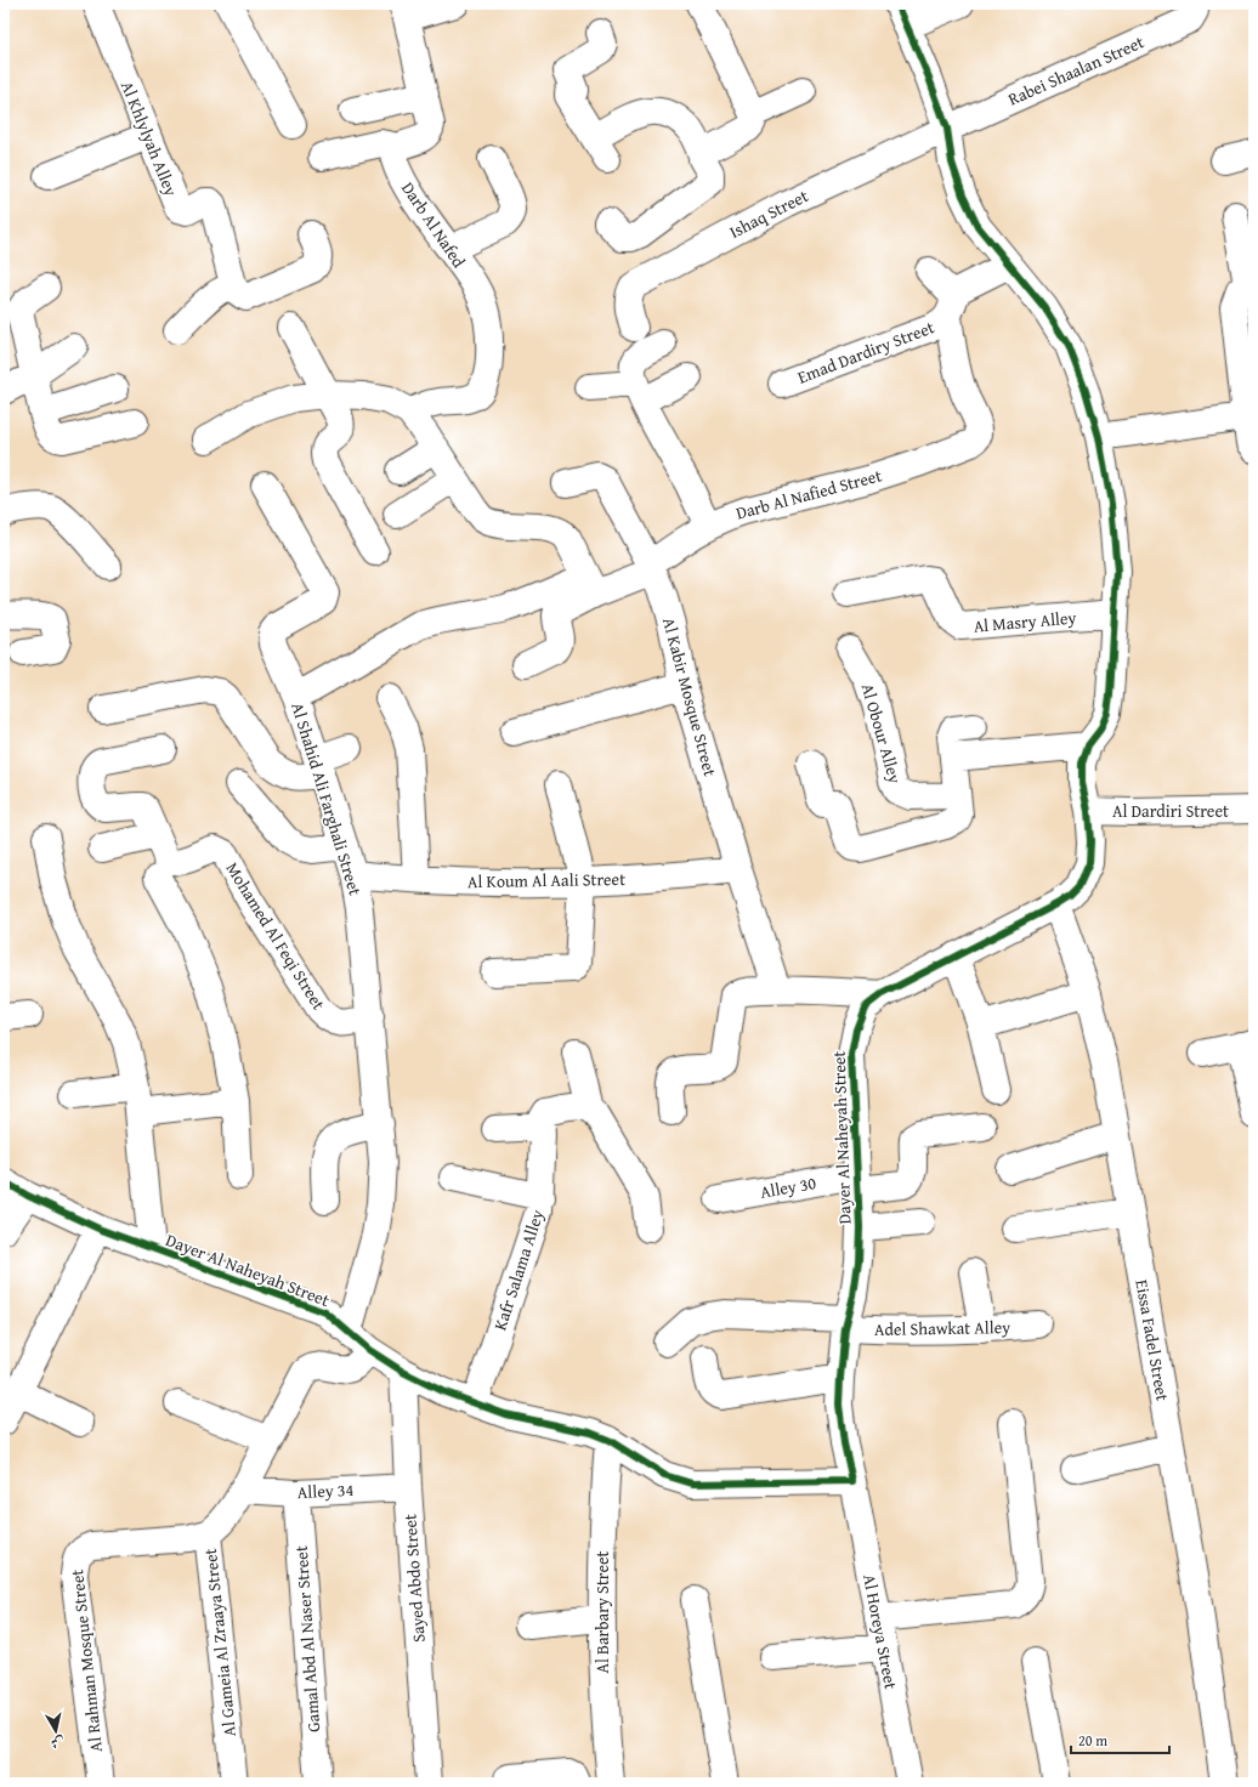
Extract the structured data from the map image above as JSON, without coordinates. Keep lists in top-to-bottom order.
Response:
{
  "streets": {
    "street": [
      "Rabei Shaalan Street",
      "Al Khlylyah Alley",
      "Ishaq Street",
      "Darb Al Nafed",
      "Emad Dardiry Street",
      "Darb Al Nafied Street",
      "Al Masry Alley",
      "Al Kabir Mosque Street",
      "Al Obour Alley",
      "Al Shahid Ali Farghali Street",
      "Al Dardiri Street",
      "Al Koum Al Aali Street",
      "Mohamed Al Feqi Street",
      "Dayer Al Naheyah Street",
      "Alley 30",
      "Kafr Salama Alley",
      "Adel Shawkat Alley",
      "Eissa Fadel Street",
      "Alley 34",
      "Sayed Abdo Street",
      "Al Barbary Street",
      "Al Horeya Street",
      "Gamal Abd Al Naser Street",
      "Al Gameia Al Zraaya Street",
      "Al Rahman Mosque Street"
    ]
  },
  "crossings": [
    ["Rabei Shaalan Street", "Ishaq Street"],
    ["Rabei Shaalan Street", "Dayer Al Naheyah Street"],
    ["Ishaq Street", "Dayer Al Naheyah Street"],
    ["Emad Dardiry Street", "Darb Al Nafied Street"],
    ["Emad Dardiry Street", "Dayer Al Naheyah Street"],
    ["Darb Al Nafied Street", "Al Kabir Mosque Street"],
    ["Al Masry Alley", "Dayer Al Naheyah Street"],
    ["Al Kabir Mosque Street", "Al Koum Al Aali Street"],
    ["Al Shahid Ali Farghali Street", "Al Koum Al Aali Street"],
    ["Al Shahid Ali Farghali Street", "Mohamed Al Feqi Street"],
    ["Al Shahid Ali Farghali Street", "Dayer Al Naheyah Street"],
    ["Al Dardiri Street", "Dayer Al Naheyah Street"],
    ["Dayer Al Naheyah Street", "Alley 30"],
    ["Dayer Al Naheyah Street", "Kafr Salama Alley"],
    ["Dayer Al Naheyah Street", "Adel Shawkat Alley"],
    ["Dayer Al Naheyah Street", "Eissa Fadel Street"],
    ["Dayer Al Naheyah Street", "Sayed Abdo Street"],
    ["Dayer Al Naheyah Street", "Al Barbary Street"],
    ["Dayer Al Naheyah Street", "Al Horeya Street"],
    ["Dayer Al Naheyah Street", "Al Gameia Al Zraaya Street"],
    ["Alley 34", "Sayed Abdo Street"],
    ["Alley 34", "Gamal Abd Al Naser Street"],
    ["Alley 34", "Al Gameia Al Zraaya Street"],
    ["Al Gameia Al Zraaya Street", "Al Rahman Mosque Street"]
  ],
  "scale_bar": "20 m",
  "north": "bottom"
}
